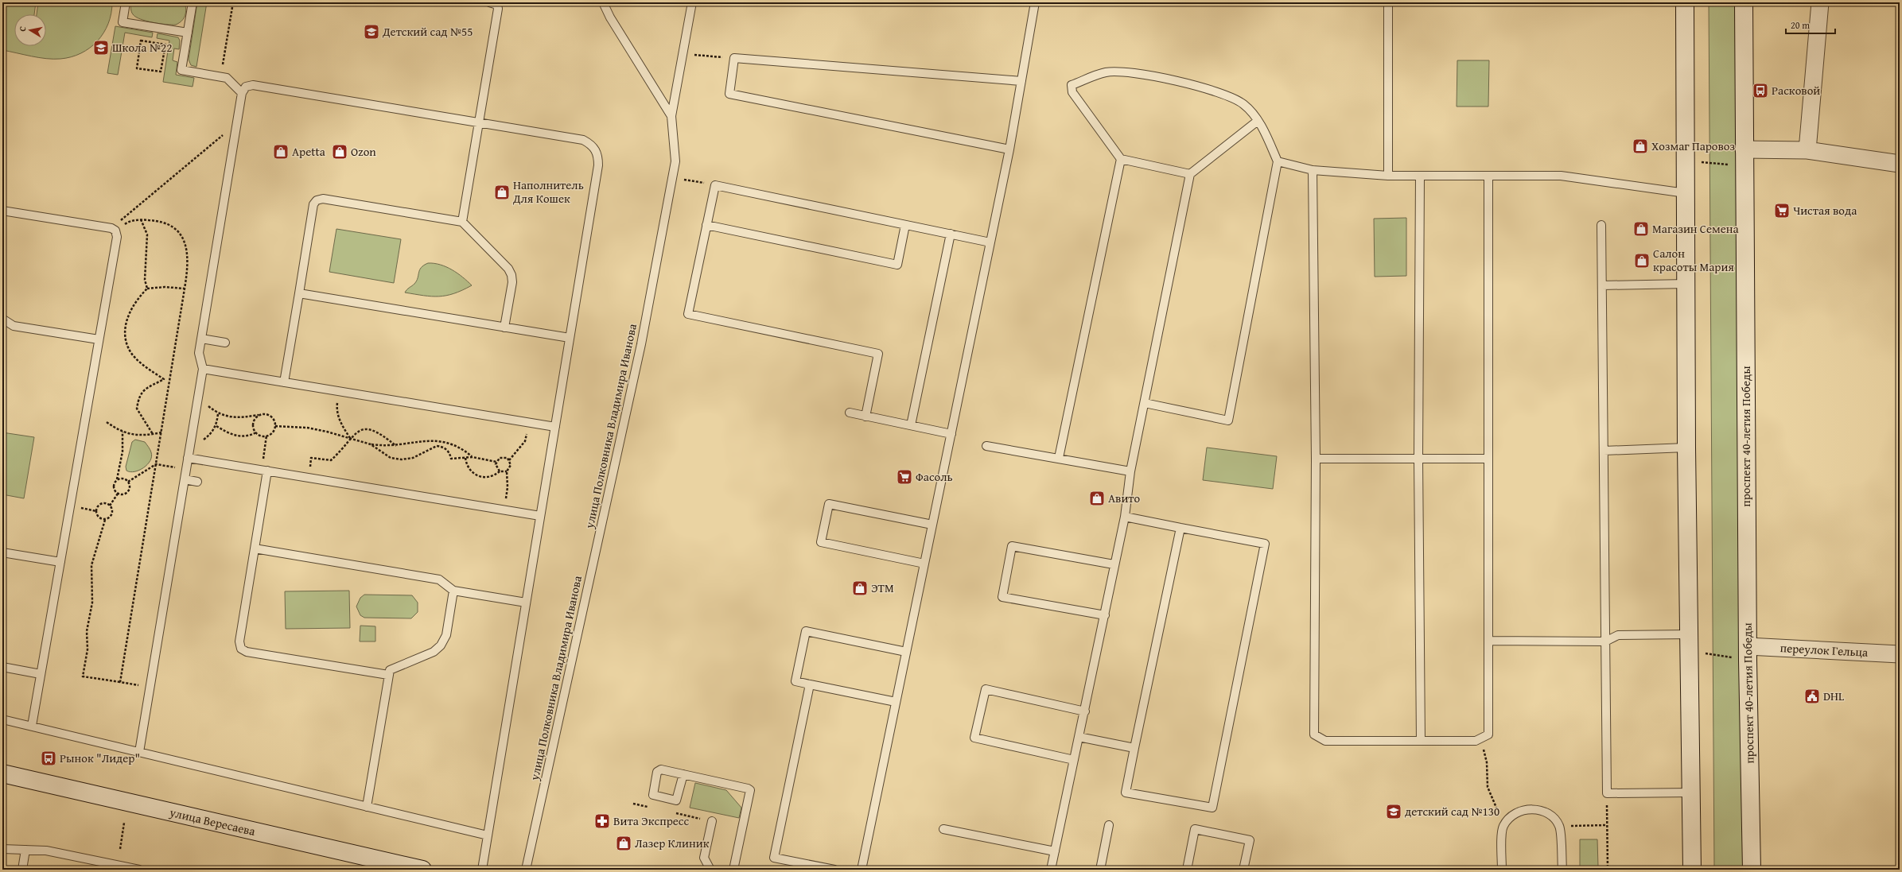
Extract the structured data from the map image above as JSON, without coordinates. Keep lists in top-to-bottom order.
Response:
{
  "streets": {
    "main road": ["проспект 40-летия Победы", "улица Вересаева"],
    "street": ["переулок Гельца"],
    "lane": ["улица Полковника Владимира Иванова"]
  },
  "crossings": [
    ["проспект 40-летия Победы", "переулок Гельца"]
  ],
  "places": {
    "school or university": ["Детский сад №55", "Школа №22", "детский сад №130"],
    "bus stop": ["Расковой", "Рынок \"Лидер\""],
    "shop": [
      "Хозмаг Паровоз",
      "Apetta",
      "Ozon",
      "Наполнитель Для Кошек",
      "Магазин Семена",
      "Салон красоты Мария",
      "Авито",
      "ЭТМ",
      "Лазер Клиник"
    ],
    "supermarket": ["Чистая вода", "Фасоль"],
    "public building": ["DHL"],
    "pharmacy": ["Вита Экспресс"]
  },
  "scale_bar": "20 m",
  "north": "left"
}
